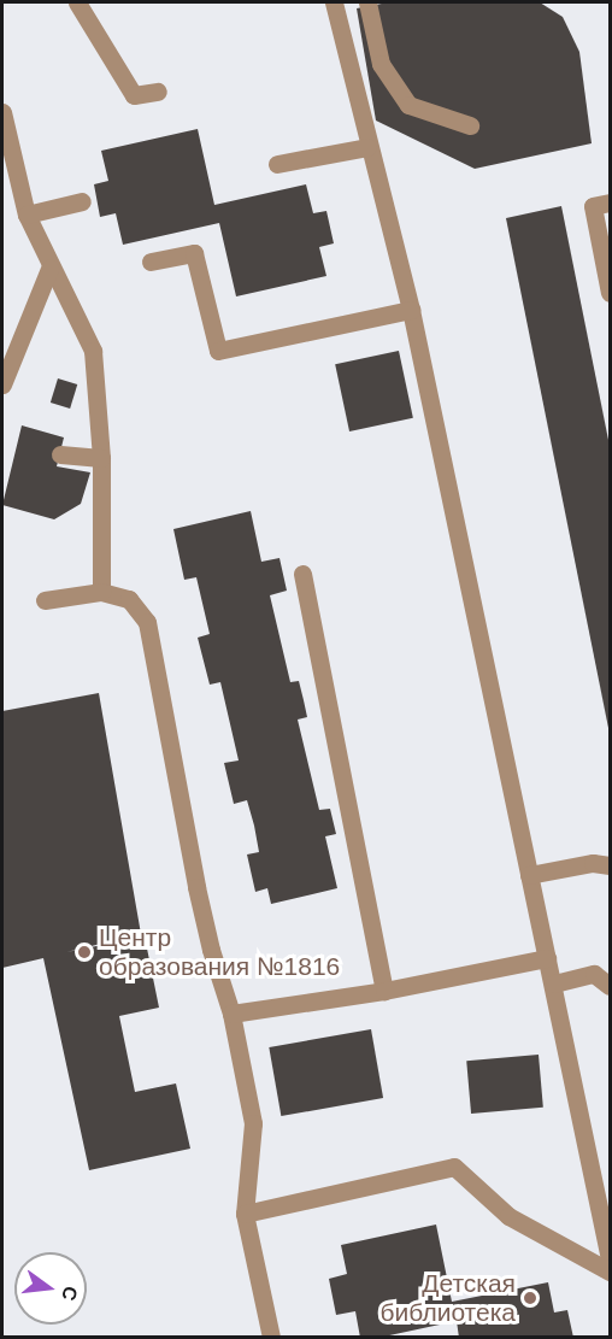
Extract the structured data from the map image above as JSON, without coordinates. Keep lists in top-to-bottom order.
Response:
{
  "places": ["Центр образования №1816", "Детская библиотека"],
  "north": "right"
}
